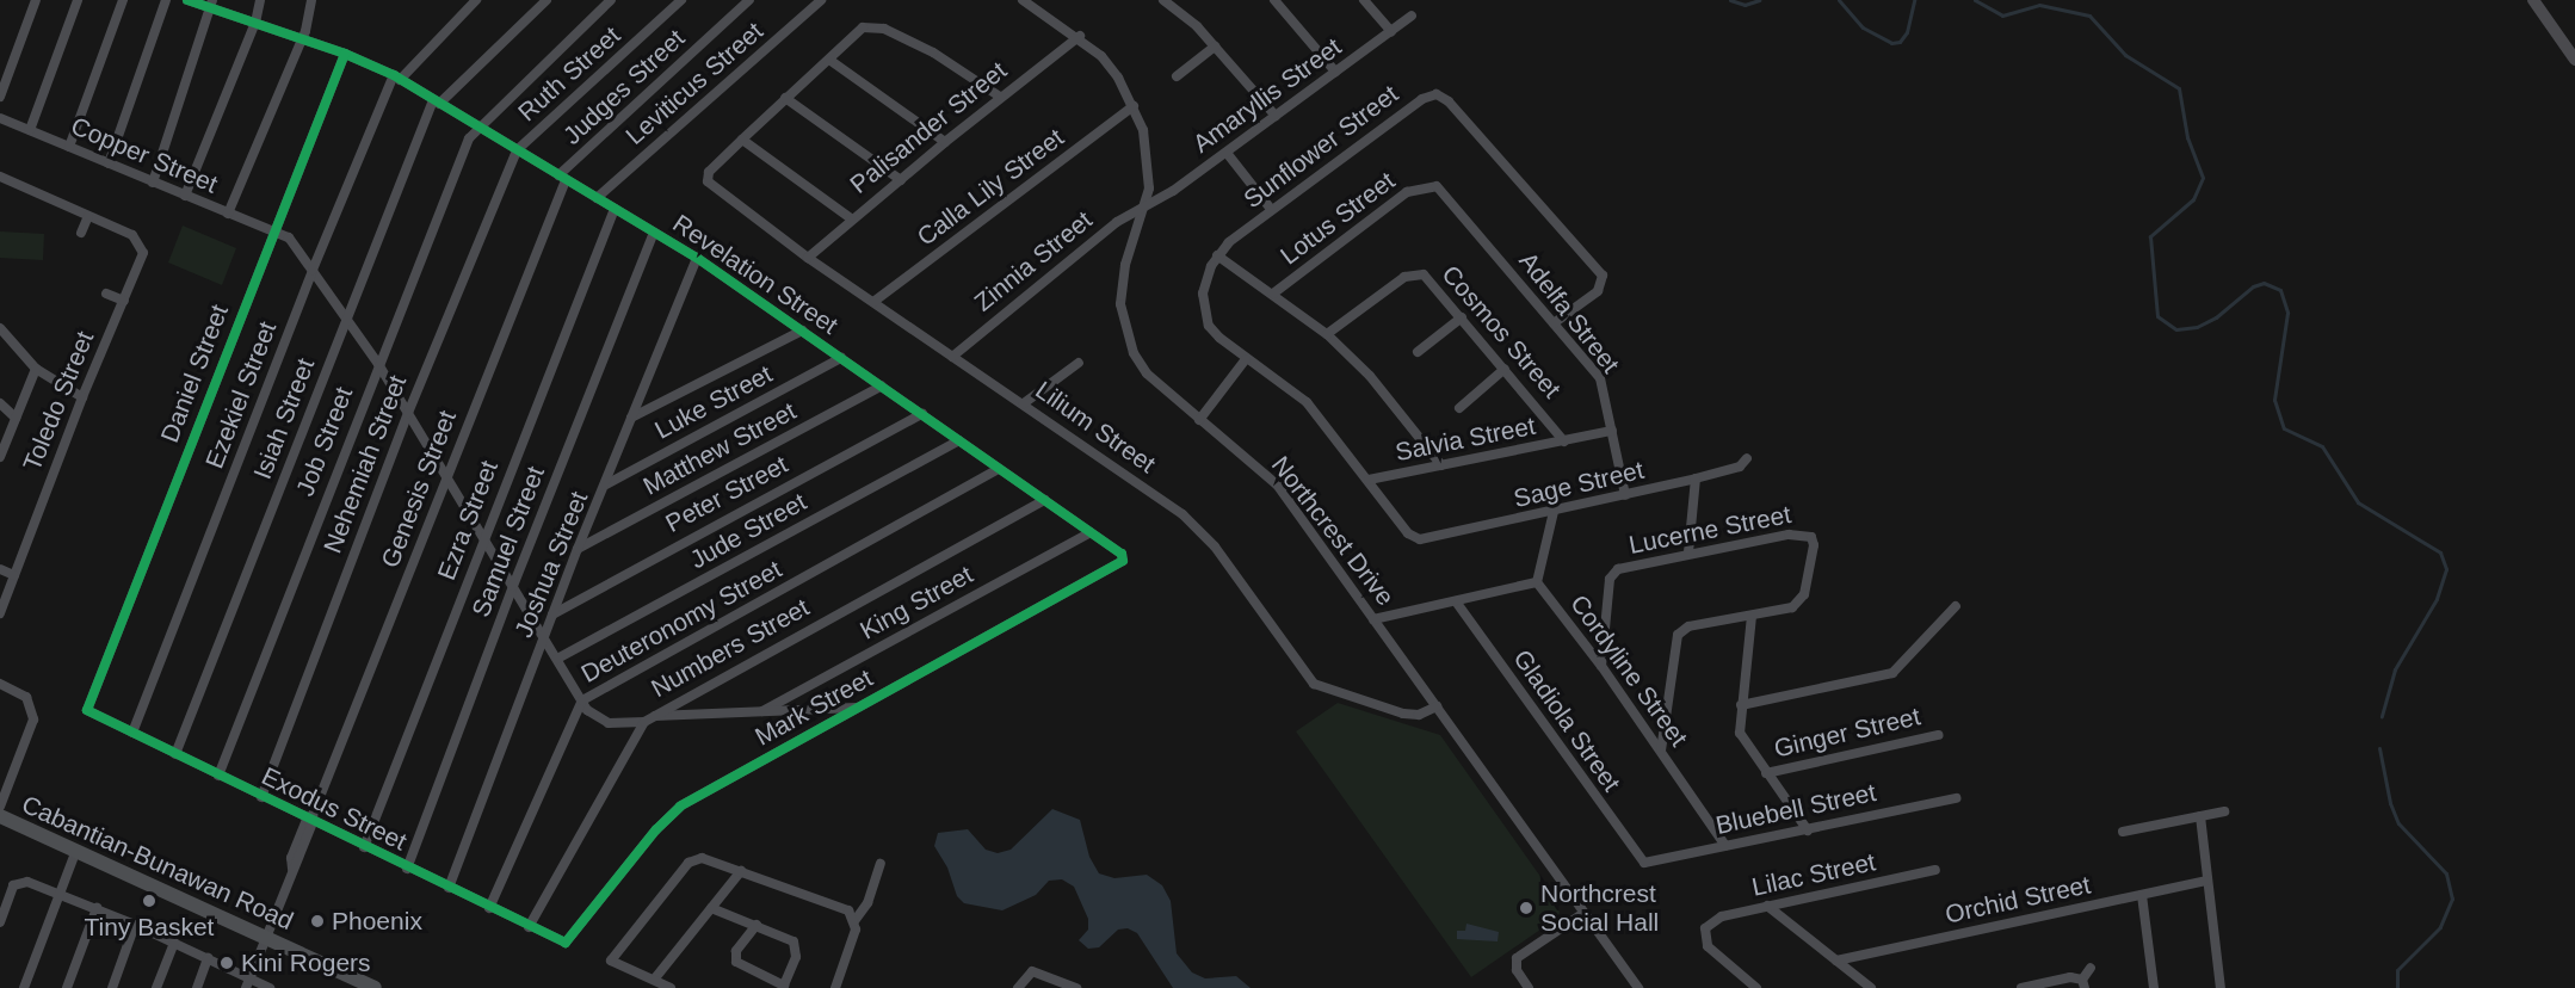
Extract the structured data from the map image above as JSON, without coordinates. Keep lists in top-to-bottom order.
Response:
{
  "streets": {
    "main road": ["Cabantian-Bunawan Road"],
    "street": [
      "Ruth Street",
      "Leviticus Street",
      "Judges Street",
      "Amaryllis Street",
      "Palisander Street",
      "Sunflower Street",
      "Copper Street",
      "Calla Lily Street",
      "Lotus Street",
      "Zinnia Street",
      "Revelation Street",
      "Adelfa Street",
      "Cosmos Street",
      "Daniel Street",
      "Ezekiel Street",
      "Toledo Street",
      "Luke Street",
      "Isiah Street",
      "Lilium Street",
      "Salvia Street",
      "Job Street",
      "Matthew Street",
      "Nehemiah Street",
      "Sage Street",
      "Genesis Street",
      "Peter Street",
      "Ezra Street",
      "Lucerne Street",
      "Jude Street",
      "Northcrest Drive",
      "Samuel Street",
      "Joshua Street",
      "King Street",
      "Deuteronomy Street",
      "Numbers Street",
      "Cordyline Street",
      "Mark Street",
      "Gladiola Street",
      "Ginger Street",
      "Exodus Street",
      "Bluebell Street",
      "Lilac Street",
      "Orchid Street"
    ]
  },
  "crossings": [
    ["Ruth Street", "Revelation Street"],
    ["Ruth Street", "Nehemiah Street"],
    ["Leviticus Street", "Revelation Street"],
    ["Judges Street", "Revelation Street"],
    ["Judges Street", "Genesis Street"],
    ["Amaryllis Street", "Zinnia Street"],
    ["Amaryllis Street", "Northcrest Drive"],
    ["Palisander Street", "Lilium Street"],
    ["Palisander Street", "Northcrest Drive"],
    ["Sunflower Street", "Adelfa Street"],
    ["Copper Street", "Daniel Street"],
    ["Copper Street", "Ezekiel Street"],
    ["Copper Street", "Isiah Street"],
    ["Copper Street", "Job Street"],
    ["Copper Street", "Nehemiah Street"],
    ["Copper Street", "Genesis Street"],
    ["Copper Street", "Ezra Street"],
    ["Copper Street", "Jude Street"],
    ["Copper Street", "Samuel Street"],
    ["Copper Street", "Joshua Street"],
    ["Copper Street", "Deuteronomy Street"],
    ["Calla Lily Street", "Lilium Street"],
    ["Calla Lily Street", "Northcrest Drive"],
    ["Lotus Street", "Adelfa Street"],
    ["Zinnia Street", "Lilium Street"],
    ["Zinnia Street", "Northcrest Drive"],
    ["Revelation Street", "Daniel Street"],
    ["Revelation Street", "Ezekiel Street"],
    ["Revelation Street", "Luke Street"],
    ["Revelation Street", "Isiah Street"],
    ["Revelation Street", "Job Street"],
    ["Revelation Street", "Matthew Street"],
    ["Revelation Street", "Nehemiah Street"],
    ["Revelation Street", "Genesis Street"],
    ["Revelation Street", "Peter Street"],
    ["Revelation Street", "Ezra Street"],
    ["Revelation Street", "Jude Street"],
    ["Revelation Street", "Samuel Street"],
    ["Revelation Street", "Joshua Street"],
    ["Revelation Street", "King Street"],
    ["Revelation Street", "Deuteronomy Street"],
    ["Revelation Street", "Numbers Street"],
    ["Revelation Street", "Mark Street"],
    ["Adelfa Street", "Salvia Street"],
    ["Adelfa Street", "Sage Street"],
    ["Cosmos Street", "Salvia Street"],
    ["Daniel Street", "Exodus Street"],
    ["Ezekiel Street", "Exodus Street"],
    ["Luke Street", "Joshua Street"],
    ["Isiah Street", "Exodus Street"],
    ["Lilium Street", "Northcrest Drive"],
    ["Salvia Street", "Sage Street"],
    ["Job Street", "Exodus Street"],
    ["Matthew Street", "Joshua Street"],
    ["Nehemiah Street", "Exodus Street"],
    ["Sage Street", "Cordyline Street"],
    ["Genesis Street", "Exodus Street"],
    ["Genesis Street", "Cabantian-Bunawan Road"],
    ["Peter Street", "Joshua Street"],
    ["Ezra Street", "Exodus Street"],
    ["Lucerne Street", "Cordyline Street"],
    ["Samuel Street", "Exodus Street"],
    ["Joshua Street", "Exodus Street"],
    ["Deuteronomy Street", "Exodus Street"],
    ["Numbers Street", "Exodus Street"],
    ["Cordyline Street", "Bluebell Street"],
    ["Mark Street", "Exodus Street"],
    ["Gladiola Street", "Bluebell Street"]
  ],
  "places": [
    "Tiny Basket",
    "Northcrest Social Hall",
    "Phoenix",
    "Kini Rogers"
  ]
}
